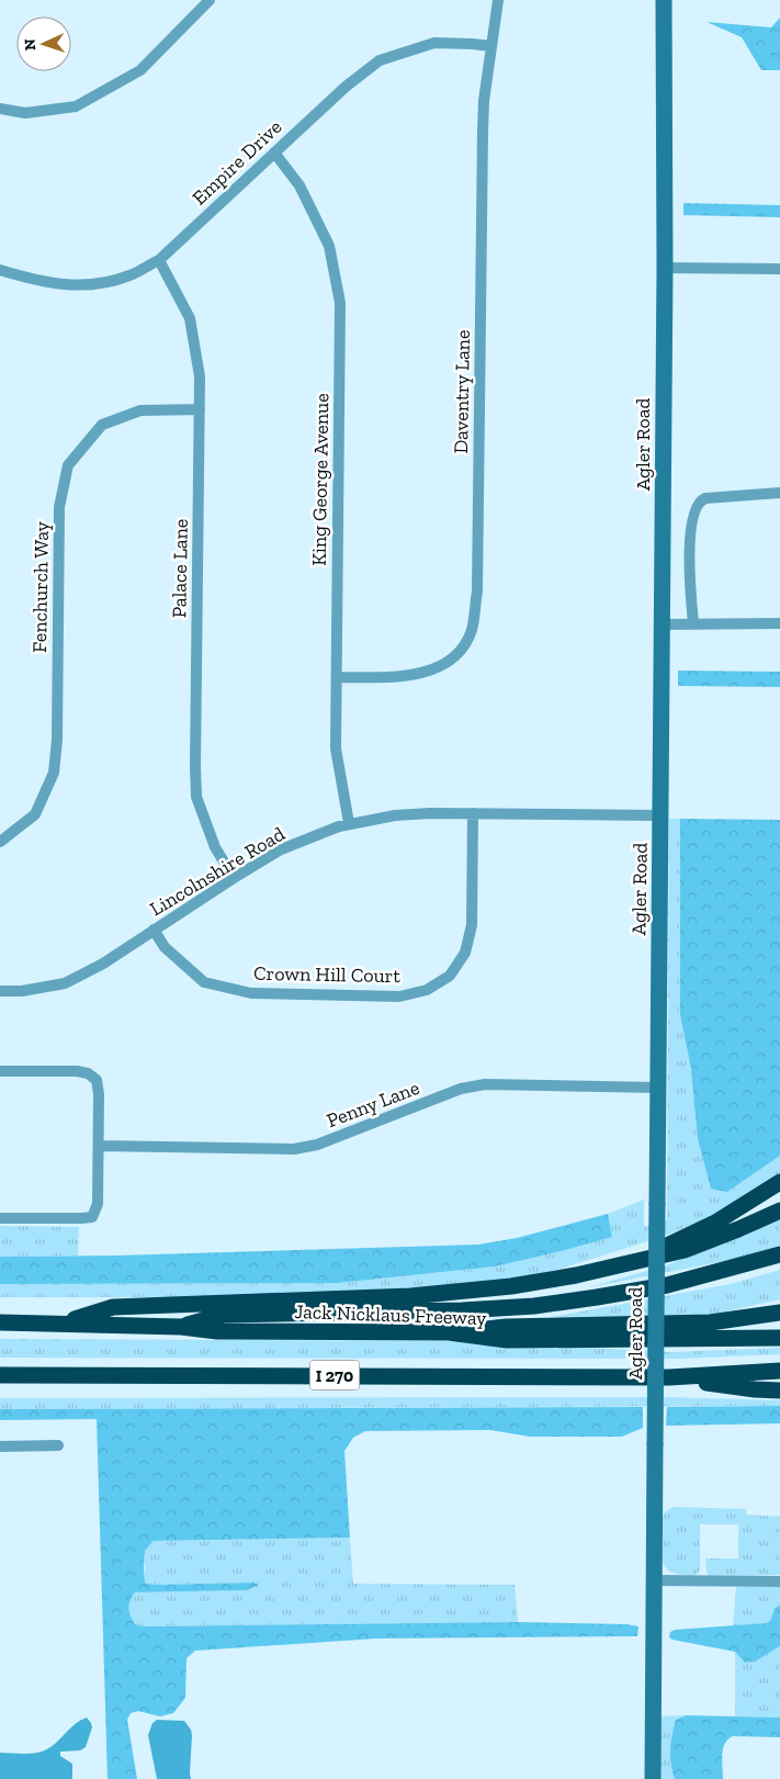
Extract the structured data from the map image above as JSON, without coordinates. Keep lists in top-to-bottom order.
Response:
{
  "streets": {
    "highway": ["Jack Nicklaus Freeway", "I 270"],
    "main road": ["Agler Road"],
    "street": [
      "Empire Drive",
      "Daventry Lane",
      "King George Avenue",
      "Palace Lane",
      "Fenchurch Way",
      "Lincolnshire Road",
      "Crown Hill Court",
      "Penny Lane"
    ]
  },
  "crossings": [
    ["Empire Drive", "Daventry Lane"],
    ["Empire Drive", "King George Avenue"],
    ["Empire Drive", "Palace Lane"],
    ["Daventry Lane", "King George Avenue"],
    ["Agler Road", "Lincolnshire Road"],
    ["Agler Road", "Penny Lane"],
    ["King George Avenue", "Lincolnshire Road"],
    ["Palace Lane", "Fenchurch Way"],
    ["Palace Lane", "Lincolnshire Road"],
    ["Lincolnshire Road", "Crown Hill Court"]
  ],
  "north": "left"
}
